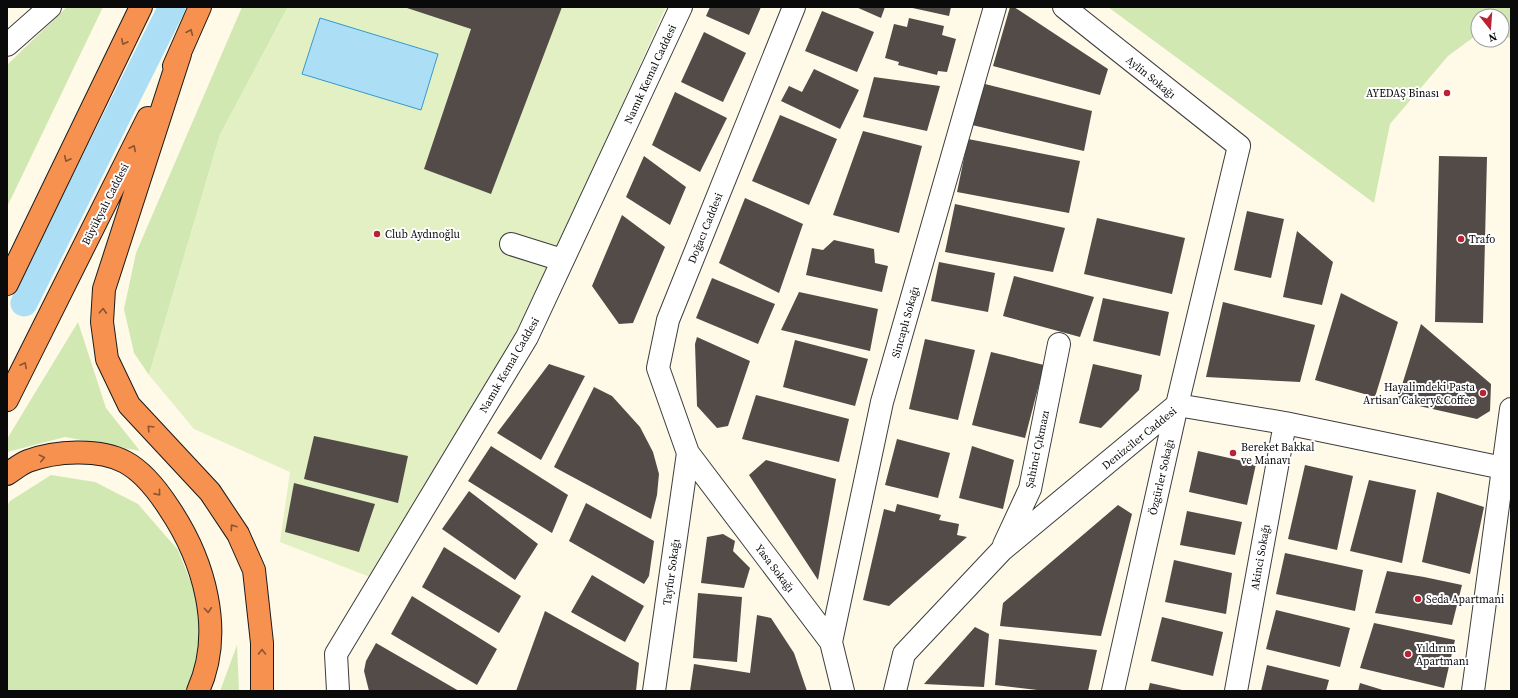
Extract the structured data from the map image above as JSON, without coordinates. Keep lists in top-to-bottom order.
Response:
{
  "streets": {
    "highway": ["Büyükyalı Caddesi"],
    "street": [
      "Namık Kemal Caddesi",
      "Aylin Sokağı",
      "Doğacı Caddesi",
      "Sincaplı Sokağı",
      "Denizciler Caddesi",
      "Şahinci Çıkmazı",
      "Özgürler Sokağı",
      "Akinci Sokağı",
      "Yasa Sokağı",
      "Tayfur Sokağı"
    ]
  },
  "crossings": [
    ["Aylin Sokağı", "Özgürler Sokağı"],
    ["Doğacı Caddesi", "Yasa Sokağı"],
    ["Doğacı Caddesi", "Tayfur Sokağı"],
    ["Sincaplı Sokağı", "Yasa Sokağı"],
    ["Denizciler Caddesi", "Şahinci Çıkmazı"],
    ["Denizciler Caddesi", "Özgürler Sokağı"],
    ["Denizciler Caddesi", "Akinci Sokağı"],
    ["Yasa Sokağı", "Tayfur Sokağı"]
  ],
  "places": [
    "AYEDAŞ Binası",
    "Club Aydınoğlu",
    "Trafo",
    "Hayalimdeki Pasta Artisan Cakery&Coffee",
    "Bereket Bakkal ve Manavı",
    "Seda Apartmani",
    "Yıldırım Apartmanı"
  ],
  "north": "bottom"
}
